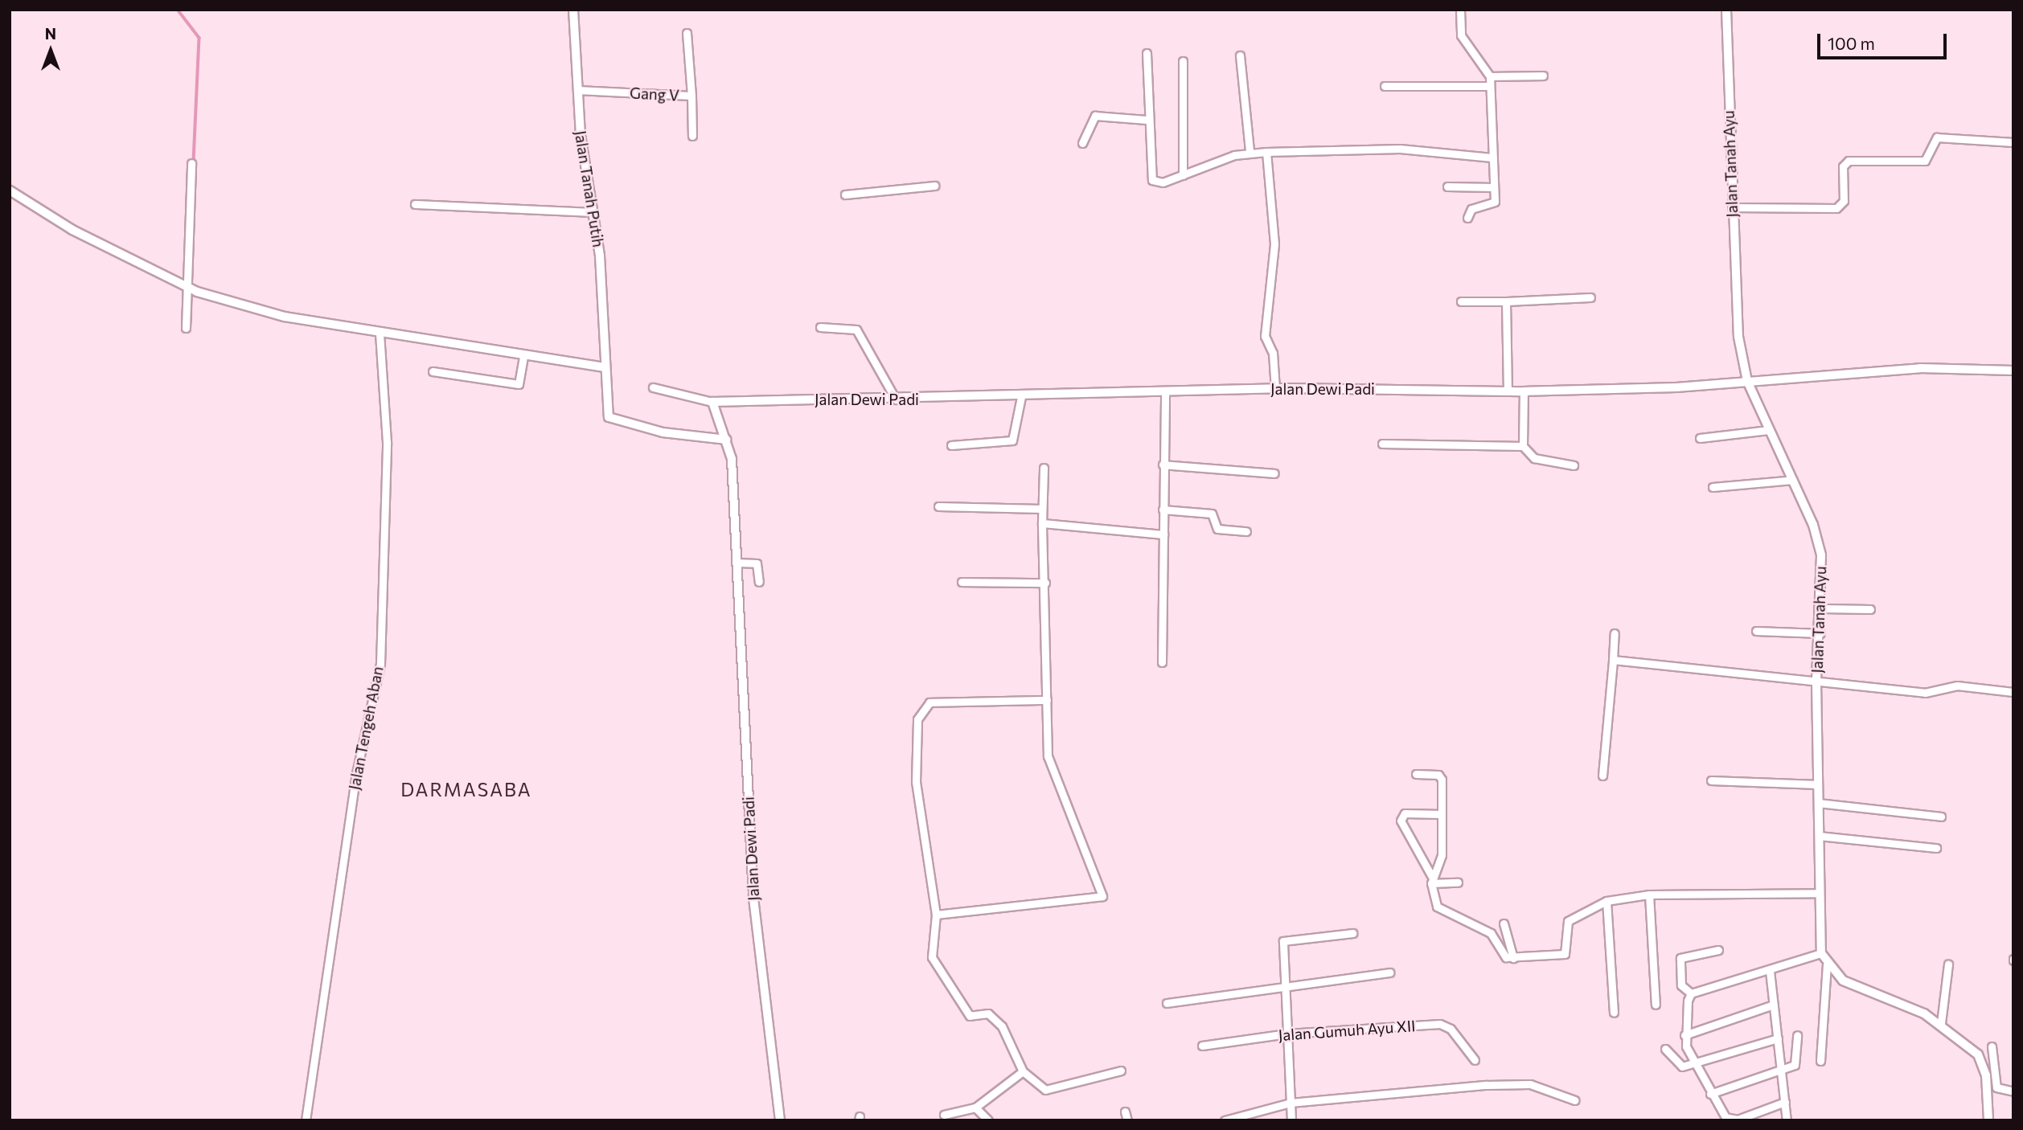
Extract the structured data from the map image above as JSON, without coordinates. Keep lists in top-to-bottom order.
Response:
{
  "streets": {
    "street": [
      "Gang V",
      "Jalan Tanah Ayu",
      "Jalan Tanah Putih",
      "Jalan Dewi Padi",
      "Jalan Tengeh Aban",
      "Jalan Gumuh Ayu XII"
    ]
  },
  "crossings": [
    ["Gang V", "Jalan Tanah Putih"],
    ["Jalan Tanah Ayu", "Jalan Dewi Padi"],
    ["Jalan Tanah Putih", "Jalan Dewi Padi"]
  ],
  "districts": ["DARMASABA"],
  "scale_bar": "100 m",
  "north": "top"
}
